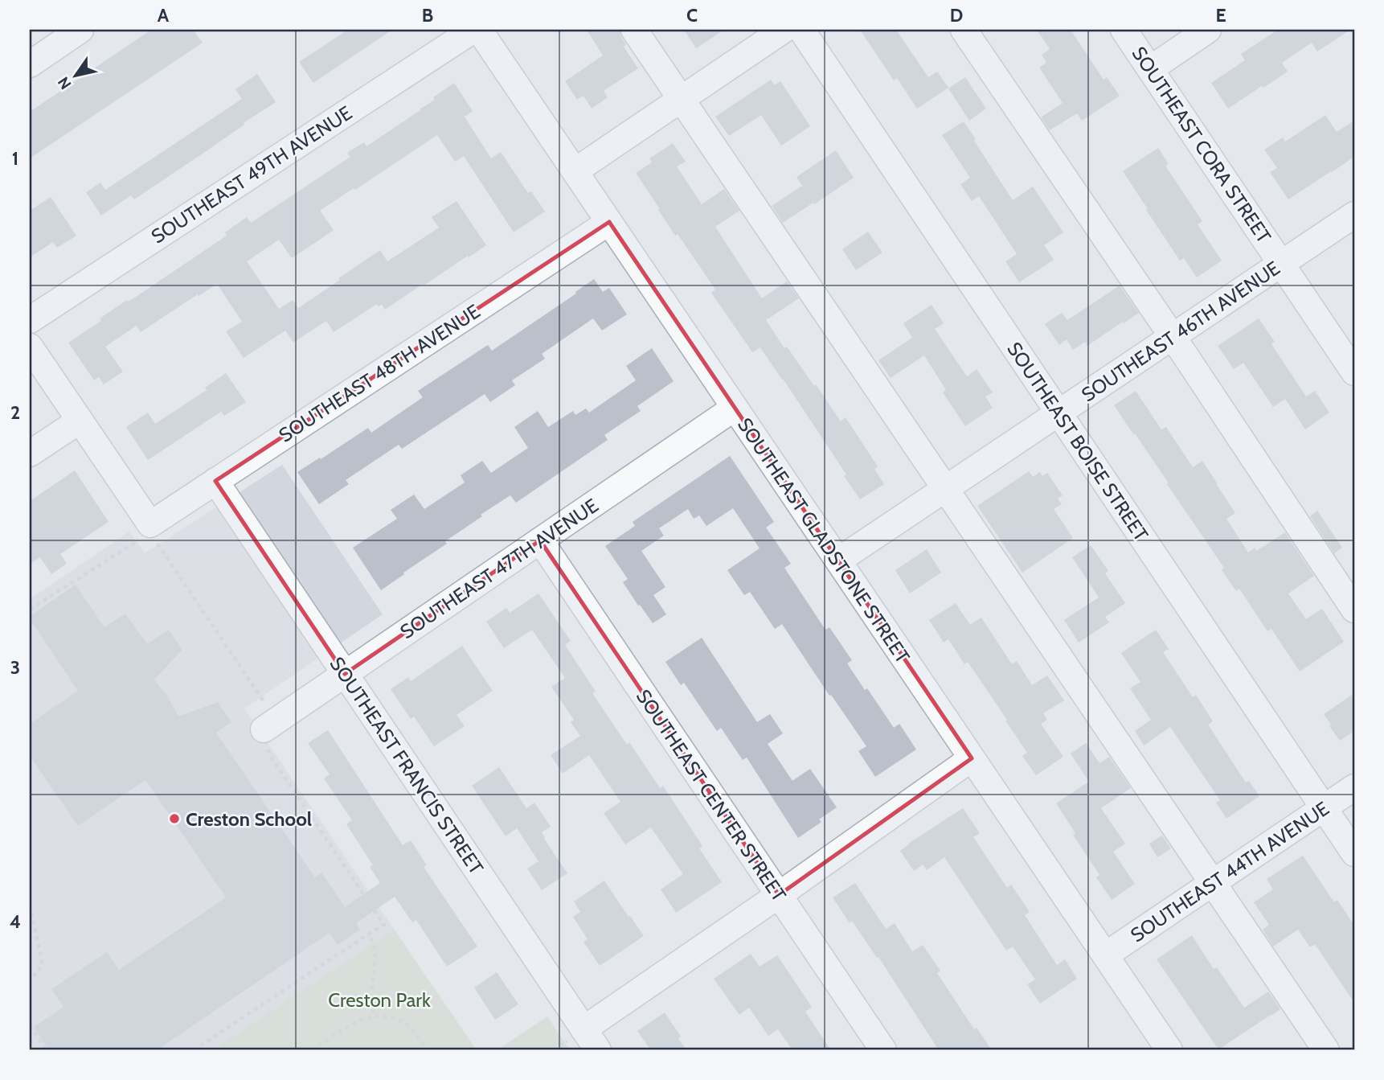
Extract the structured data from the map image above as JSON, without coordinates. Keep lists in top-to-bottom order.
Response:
{
  "streets": {
    "street": [
      "SOUTHEAST CORA STREET",
      "SOUTHEAST 49TH AVENUE",
      "SOUTHEAST 46TH AVENUE",
      "SOUTHEAST 48TH AVENUE",
      "SOUTHEAST BOISE STREET",
      "SOUTHEAST GLADSTONE STREET",
      "SOUTHEAST 47TH AVENUE",
      "SOUTHEAST FRANCIS STREET",
      "SOUTHEAST CENTER STREET",
      "SOUTHEAST 44TH AVENUE"
    ]
  },
  "crossings": [
    ["SOUTHEAST CORA STREET", "SOUTHEAST 46TH AVENUE"],
    ["SOUTHEAST 46TH AVENUE", "SOUTHEAST BOISE STREET"],
    ["SOUTHEAST 46TH AVENUE", "SOUTHEAST GLADSTONE STREET"],
    ["SOUTHEAST 48TH AVENUE", "SOUTHEAST GLADSTONE STREET"],
    ["SOUTHEAST 48TH AVENUE", "SOUTHEAST FRANCIS STREET"],
    ["SOUTHEAST BOISE STREET", "SOUTHEAST 44TH AVENUE"],
    ["SOUTHEAST GLADSTONE STREET", "SOUTHEAST 47TH AVENUE"],
    ["SOUTHEAST GLADSTONE STREET", "SOUTHEAST 44TH AVENUE"],
    ["SOUTHEAST 47TH AVENUE", "SOUTHEAST FRANCIS STREET"],
    ["SOUTHEAST 47TH AVENUE", "SOUTHEAST CENTER STREET"]
  ],
  "parks": ["Creston Park"],
  "places": ["Creston School"],
  "north": "bottom left",
  "grid": {
    "columns": [
      "A",
      "B",
      "C",
      "D",
      "E"
    ],
    "rows": [
      "1",
      "2",
      "3",
      "4"
    ]
  }
}
